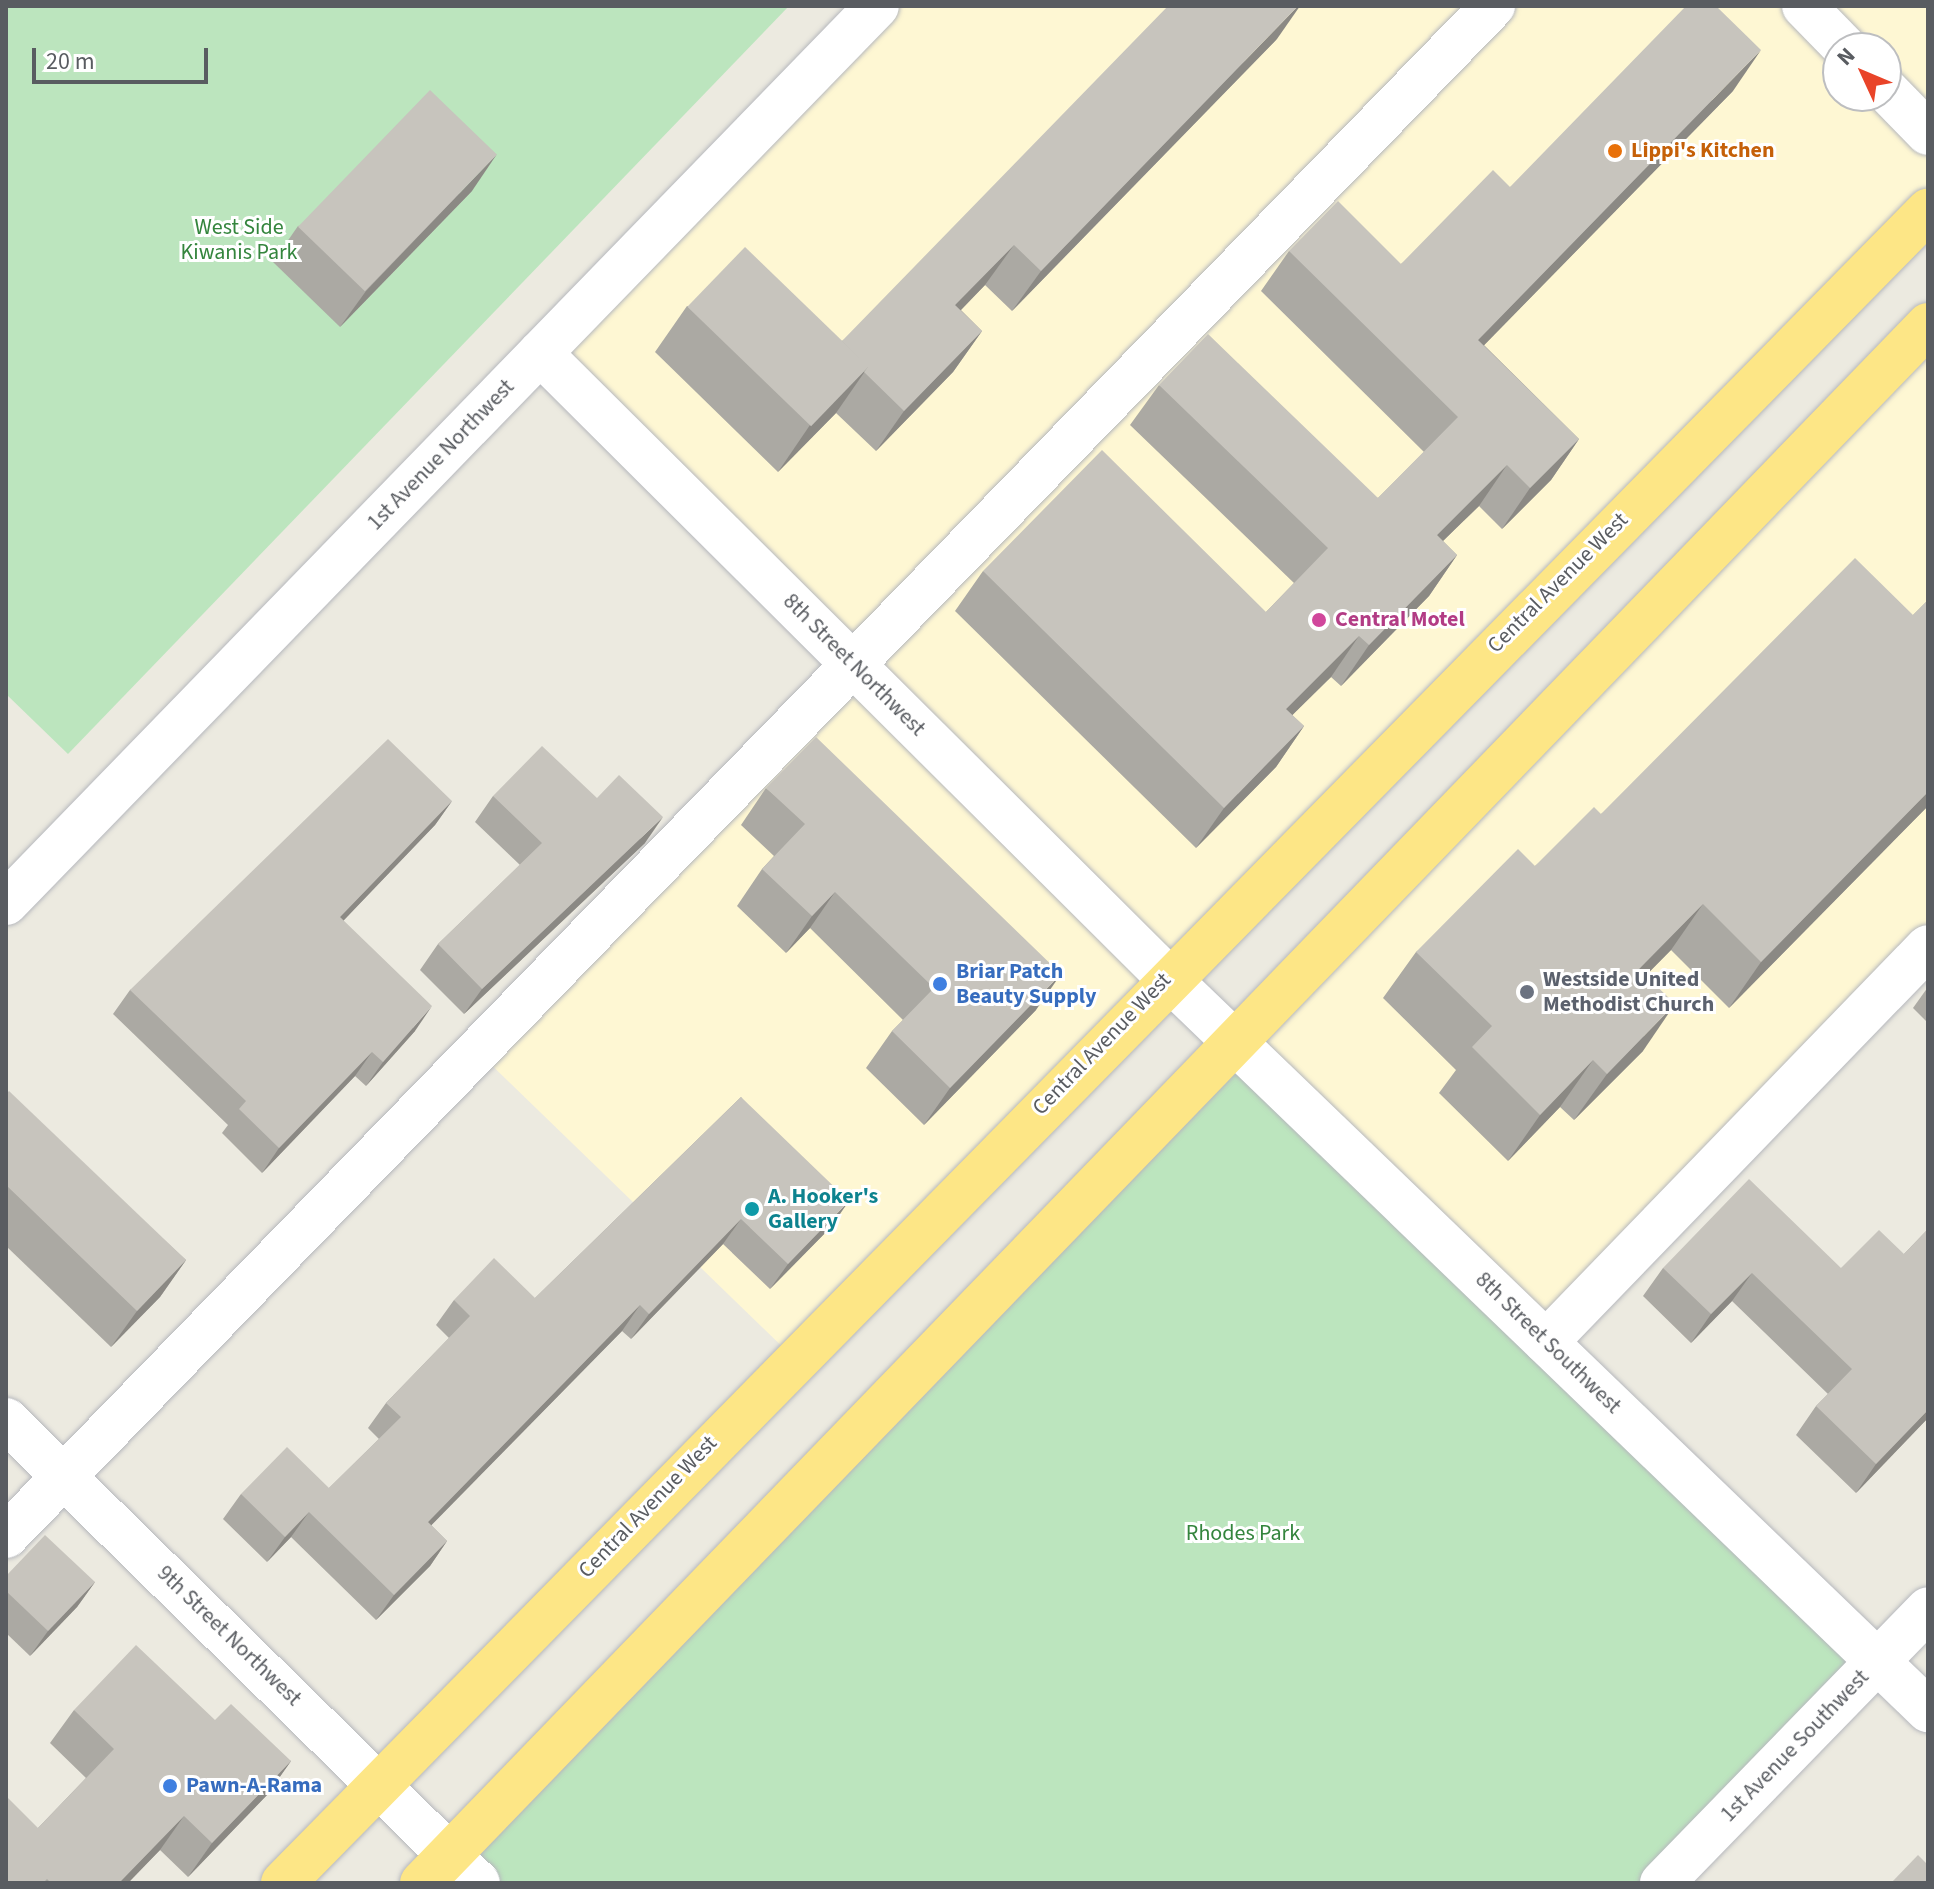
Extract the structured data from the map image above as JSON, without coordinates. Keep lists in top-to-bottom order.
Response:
{
  "streets": {
    "highway": ["Central Avenue West"],
    "street": [
      "1st Avenue Northwest",
      "8th Street Northwest",
      "8th Street Southwest",
      "9th Street Northwest",
      "1st Avenue Southwest"
    ]
  },
  "crossings": [
    ["1st Avenue Northwest", "8th Street Northwest"],
    ["Central Avenue West", "8th Street Northwest"],
    ["Central Avenue West", "8th Street Southwest"],
    ["Central Avenue West", "9th Street Northwest"],
    ["8th Street Northwest", "8th Street Southwest"],
    ["8th Street Southwest", "1st Avenue Southwest"]
  ],
  "parks": ["West Side Kiwanis Park", "Rhodes Park"],
  "places": [
    "Lippi's Kitchen",
    "Central Motel",
    "Briar Patch Beauty Supply",
    "Westside United Methodist Church",
    "A. Hooker's Gallery",
    "Pawn-A-Rama"
  ],
  "scale_bar": "20 m",
  "north": "top left"
}
